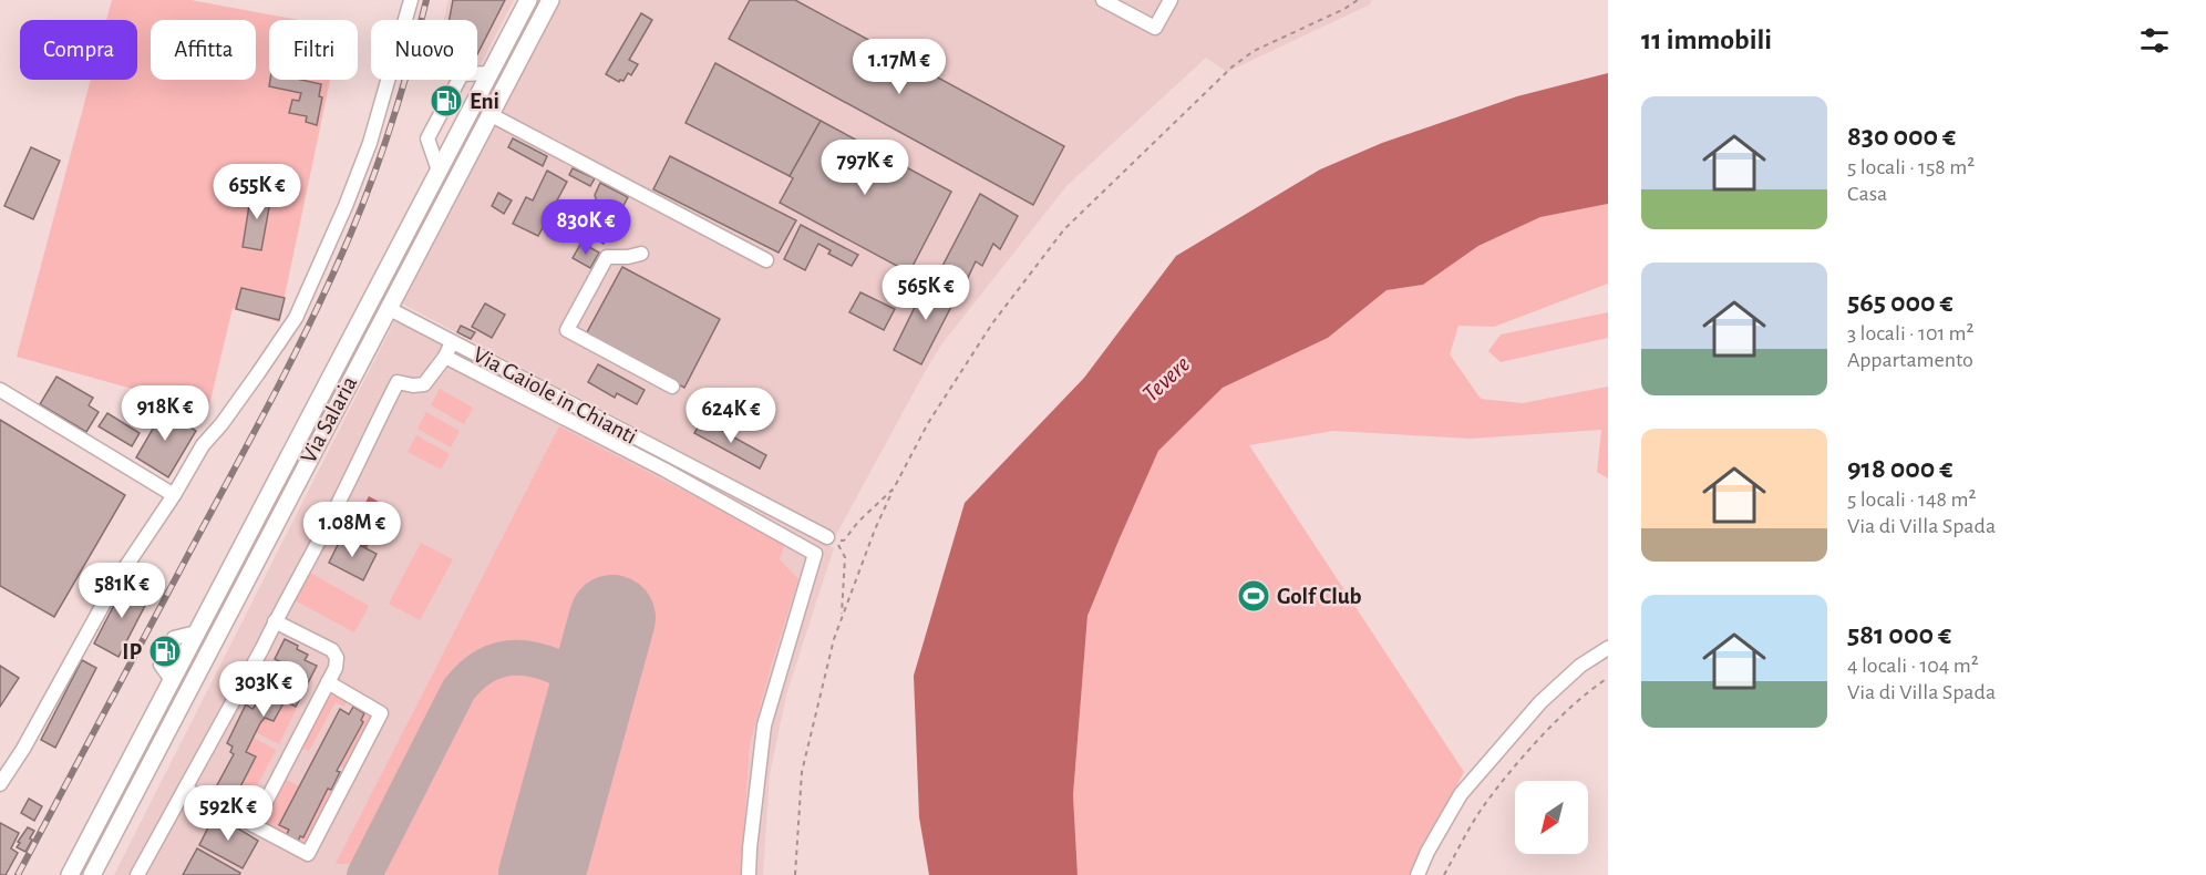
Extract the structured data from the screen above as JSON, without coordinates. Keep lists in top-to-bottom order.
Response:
{
  "streets": {
    "main road": ["Via Salaria"],
    "street": ["Via Gaiole in Chianti"]
  },
  "crossings": [
    ["Via Gaiole in Chianti", "Via Salaria"]
  ],
  "water": ["Tevere"],
  "places": {
    "fuel station": ["Eni", "IP"],
    "sports": ["Golf Club"]
  },
  "north": "bottom left",
  "page": {
    "heading": "11 immobili",
    "chip": [
      "Compra",
      "Affitta",
      "Filtri",
      "Nuovo"
    ],
    "price": [
      "1.17M €",
      "797K €",
      "655K €",
      "830K €",
      "565K €",
      "918K €",
      "624K €",
      "1.08M €",
      "581K €",
      "303K €",
      "592K €"
    ],
    "list": [
      {
        "name": "830 000 €",
        "note": "5 locali · 158 m² · Casa"
      },
      {
        "name": "565 000 €",
        "note": "3 locali · 101 m² · Appartamento"
      },
      {
        "name": "918 000 €",
        "note": "5 locali · 148 m² · Via di Villa Spada"
      },
      {
        "name": "581 000 €",
        "note": "4 locali · 104 m² · Via di Villa Spada"
      }
    ]
  }
}
